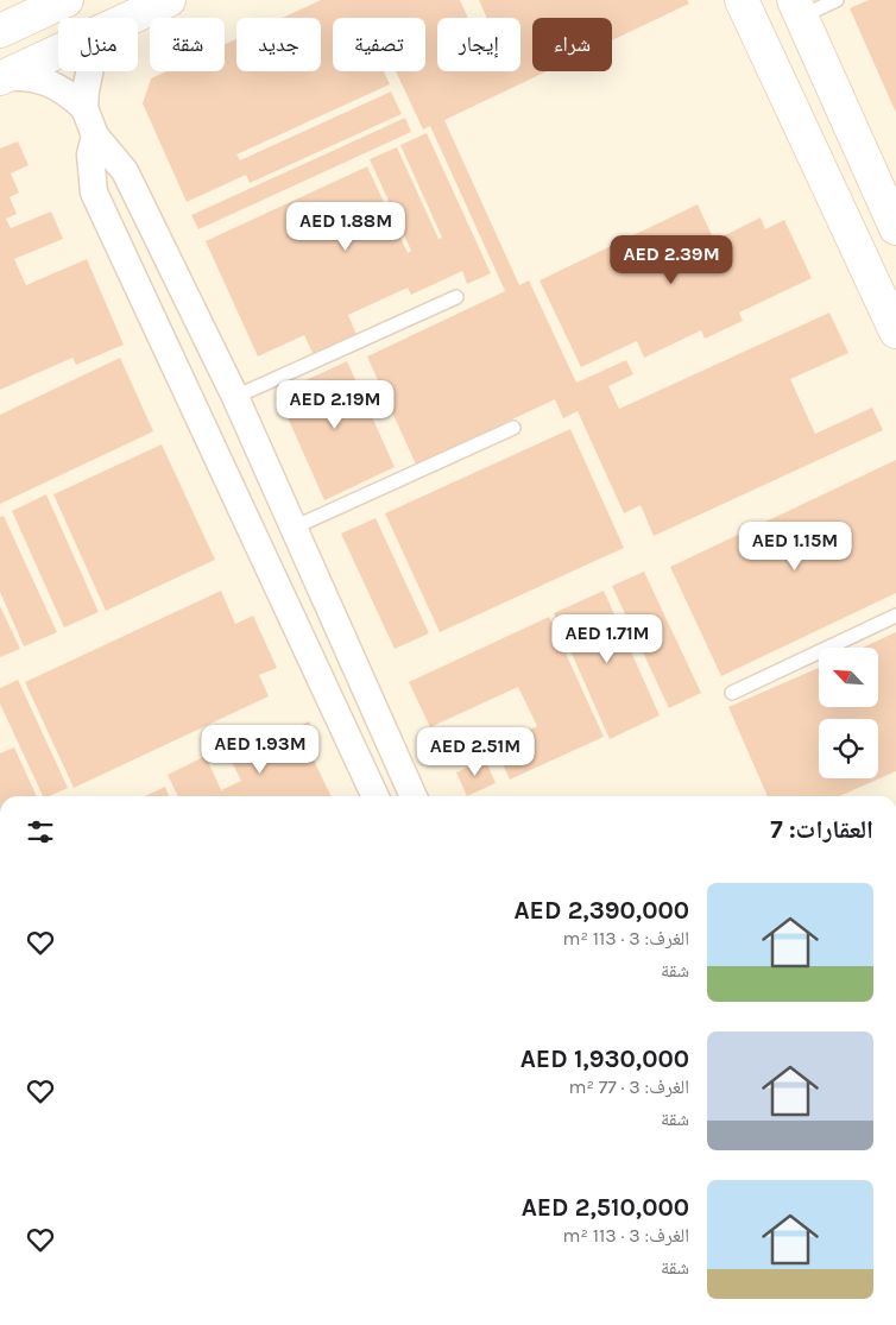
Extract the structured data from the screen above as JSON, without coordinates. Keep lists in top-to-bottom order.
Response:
{
  "north": "top left",
  "page": {
    "chip": [
      "شراء",
      "إيجار",
      "تصفية",
      "جديد",
      "شقة",
      "منزل"
    ],
    "price": [
      "AED 1.88M",
      "AED 2.39M",
      "AED 2.19M",
      "AED 1.15M",
      "AED 1.71M",
      "AED 1.93M",
      "AED 2.51M"
    ],
    "heading": "العقارات: 7",
    "list": [
      {
        "name": "AED 2,390,000",
        "note": "الغرف: 3 · 113 m² · شقة"
      },
      {
        "name": "AED 1,930,000",
        "note": "الغرف: 3 · 77 m² · شقة"
      },
      {
        "name": "AED 2,510,000",
        "note": "الغرف: 3 · 113 m² · شقة"
      }
    ]
  }
}
